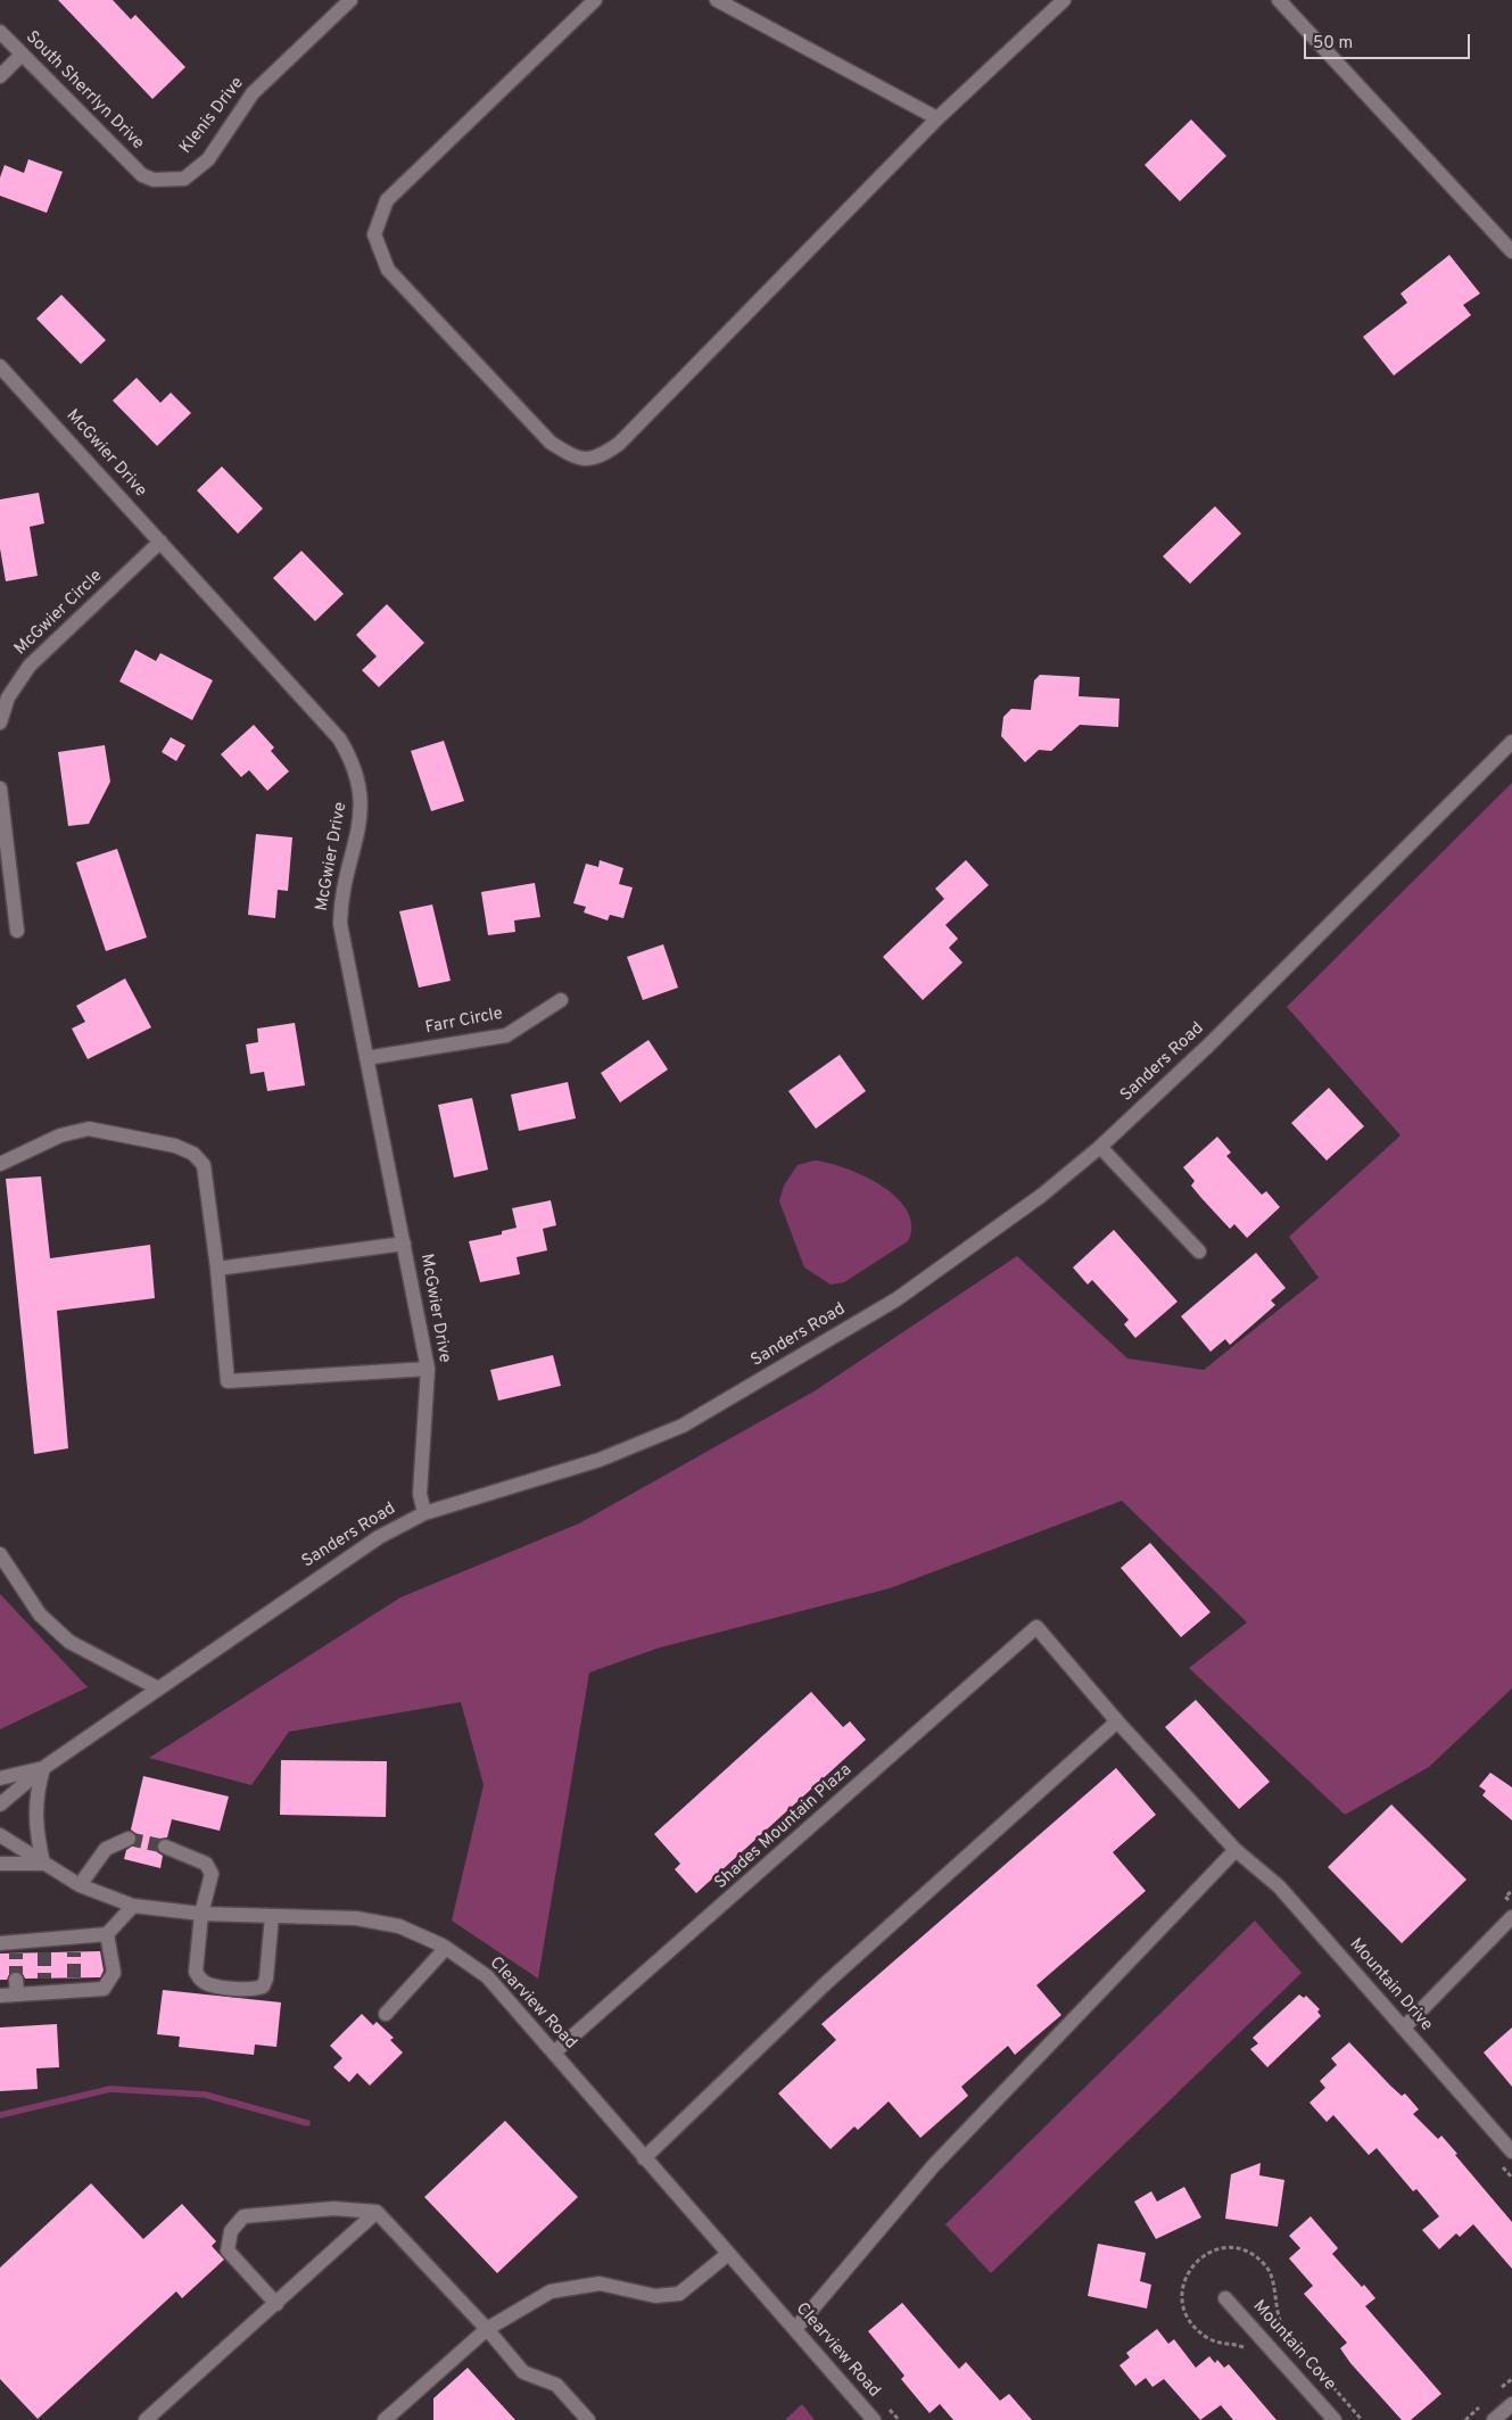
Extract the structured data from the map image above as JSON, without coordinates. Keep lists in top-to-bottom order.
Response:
{
  "streets": {
    "street": [
      "South Sherrlyn Drive",
      "Klenis Drive",
      "McGwier Drive",
      "McGwier Circle",
      "Farr Circle",
      "Sanders Road",
      "Shades Mountain Plaza",
      "Mountain Drive",
      "Clearview Road",
      "Mountain Cove"
    ]
  },
  "crossings": [
    ["South Sherrlyn Drive", "Klenis Drive"],
    ["McGwier Drive", "McGwier Circle"],
    ["McGwier Drive", "Farr Circle"],
    ["McGwier Drive", "Sanders Road"],
    ["Shades Mountain Plaza", "Mountain Drive"],
    ["Shades Mountain Plaza", "Clearview Road"]
  ],
  "scale_bar": "50 m"
}
